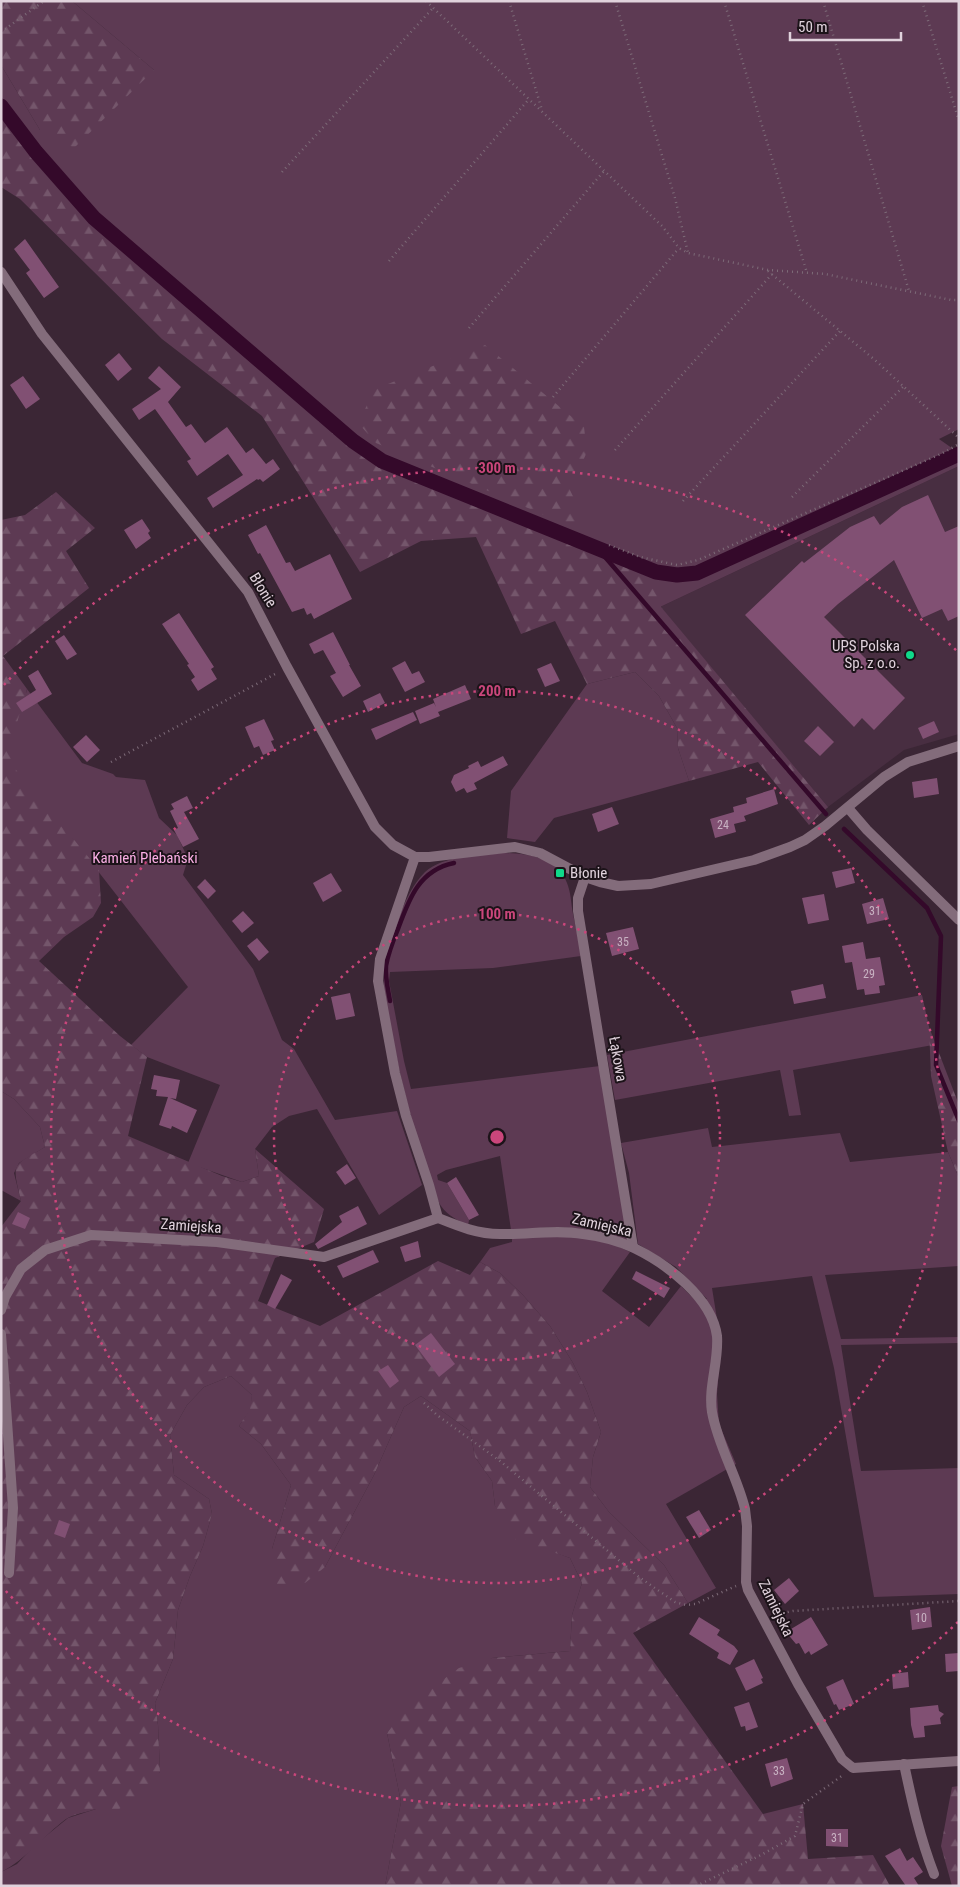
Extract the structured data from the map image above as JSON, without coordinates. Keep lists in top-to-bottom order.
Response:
{
  "streets": {
    "street": ["Błonie", "Łąkowa", "Zamiejska"]
  },
  "crossings": [
    ["Łąkowa", "Zamiejska"]
  ],
  "parks": ["Kamień Plebański"],
  "places": {
    "other": ["UPS Polska Sp. z o.o."],
    "transit": ["Błonie"]
  },
  "house_numbers": [
    "24",
    "31",
    "35",
    "29",
    "10",
    "33",
    "31"
  ],
  "scale_bar": "50 m",
  "rings": ["300 m", "200 m", "100 m"]
}
